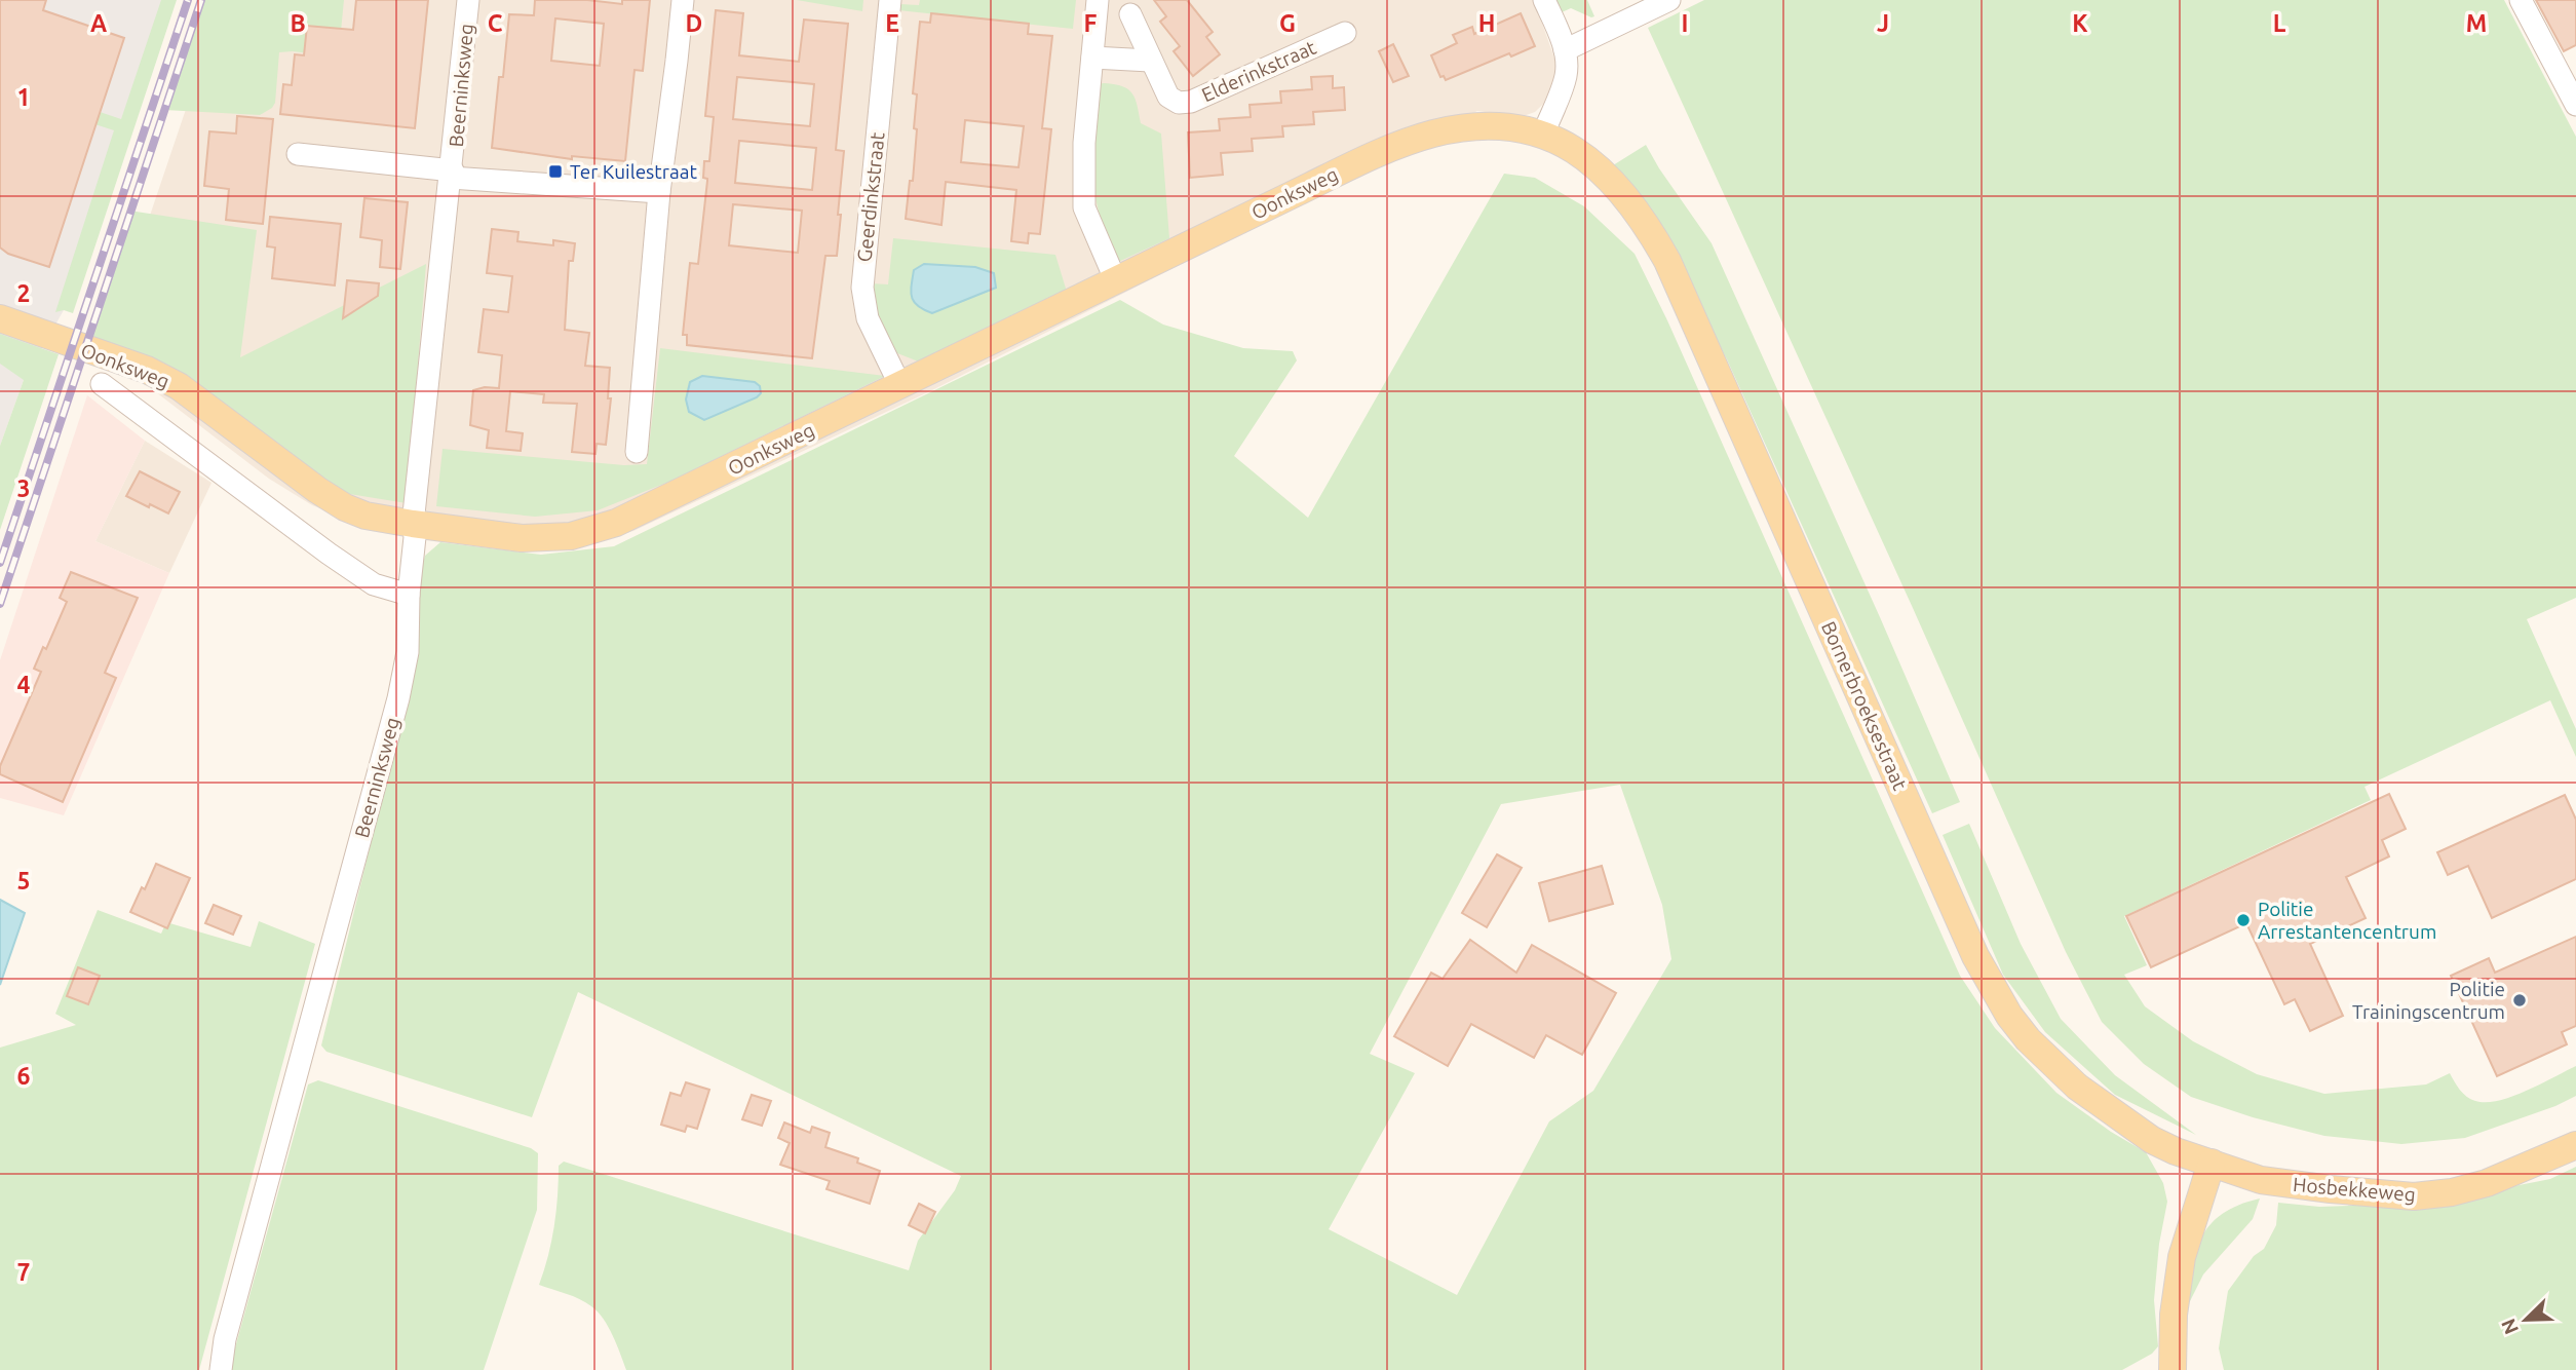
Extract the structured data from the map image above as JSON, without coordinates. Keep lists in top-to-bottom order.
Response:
{
  "streets": {
    "main road": ["Oonksweg", "Bornerbroeksestraat", "Hosbekkeweg"],
    "street": ["Elderinkstraat", "Beerninksweg", "Geerdinkstraat"]
  },
  "crossings": [
    ["Beerninksweg", "Oonksweg"],
    ["Oonksweg", "Geerdinkstraat"],
    ["Oonksweg", "Bornerbroeksestraat"],
    ["Bornerbroeksestraat", "Hosbekkeweg"]
  ],
  "places": {
    "transit": ["Ter Kuilestraat"],
    "other": ["Politie Arrestantencentrum", "Politie Trainingscentrum"]
  },
  "north": "bottom left",
  "grid": {
    "columns": [
      "A",
      "B",
      "C",
      "D",
      "E",
      "F",
      "G",
      "H",
      "I",
      "J",
      "K",
      "L",
      "M"
    ],
    "rows": [
      "1",
      "2",
      "3",
      "4",
      "5",
      "6",
      "7"
    ]
  }
}
